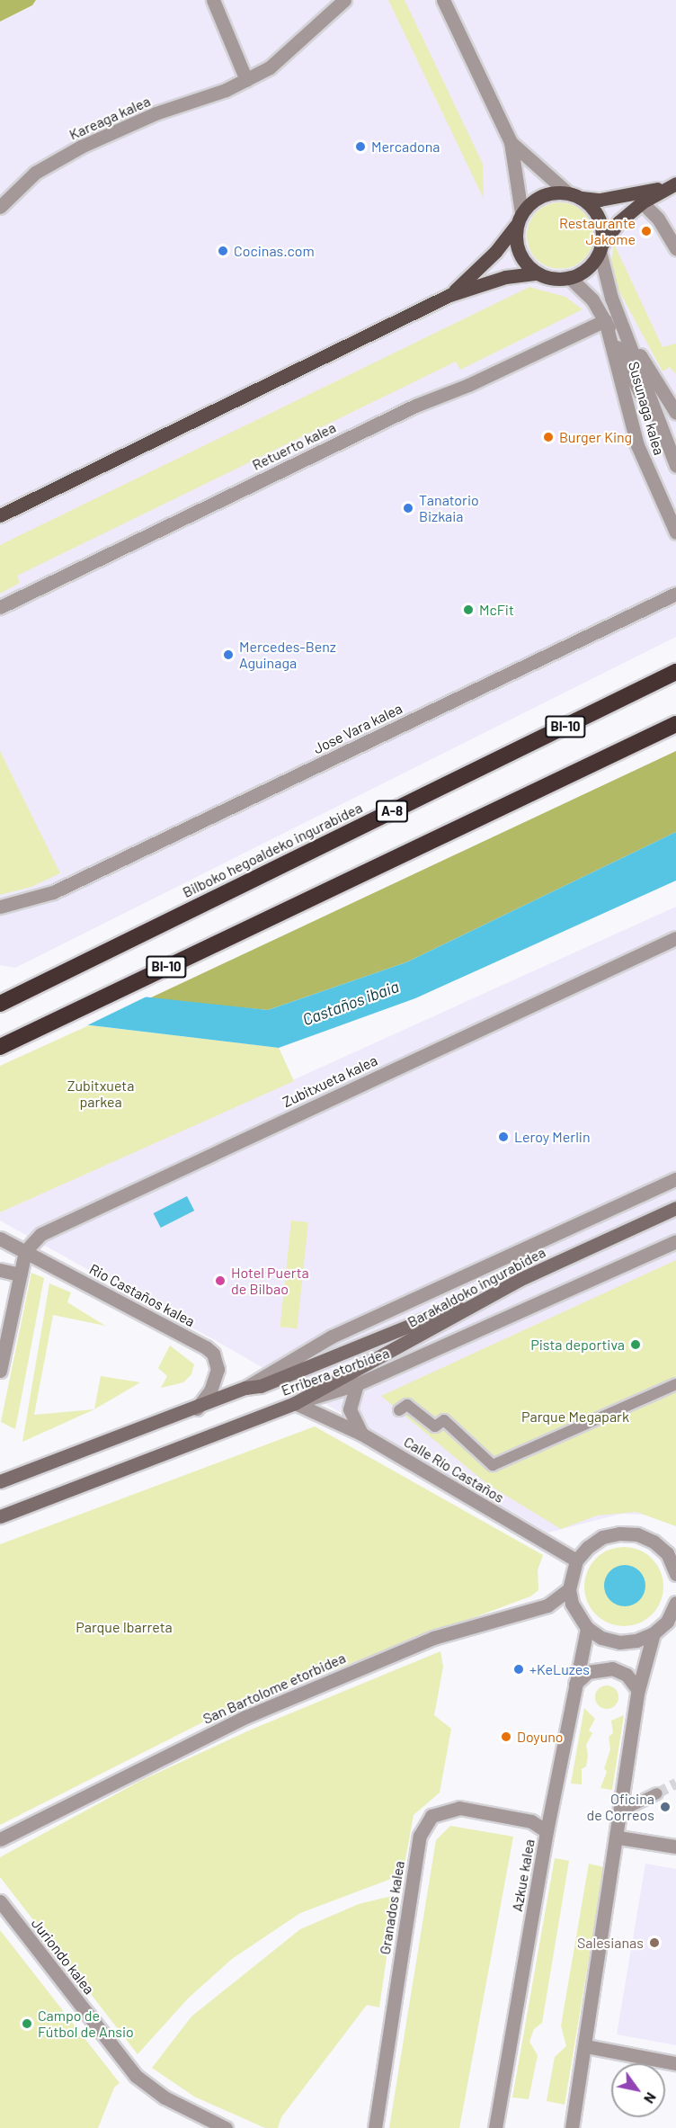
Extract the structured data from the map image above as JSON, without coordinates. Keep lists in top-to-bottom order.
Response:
{
  "streets": {
    "highway": ["BI-10", "A-8", "Bilboko hegoaldeko ingurabidea"],
    "main road": ["Barakaldoko ingurabidea", "Erribera etorbidea"],
    "street": [
      "Kareaga kalea",
      "Susunaga kalea",
      "Retuerto kalea",
      "Jose Vara kalea",
      "Zubitxueta kalea",
      "Rio Castaños kalea",
      "Calle Río Castaños",
      "San Bartolome etorbidea",
      "Azkue kalea",
      "Granados kalea",
      "Juriondo kalea"
    ]
  },
  "crossings": [
    ["Susunaga kalea", "Retuerto kalea"],
    ["Zubitxueta kalea", "Rio Castaños kalea"],
    ["Barakaldoko ingurabidea", "Erribera etorbidea"],
    ["Rio Castaños kalea", "Erribera etorbidea"],
    ["Azkue kalea", "Granados kalea"]
  ],
  "water": ["Castaños ibaia"],
  "parks": ["Zubitxueta parkea", "Parque Megapark", "Parque Ibarreta"],
  "places": [
    "Mercadona",
    "Restaurante Jakome",
    "Cocinas.com",
    "Burger King",
    "Tanatorio Bizkaia",
    "McFit",
    "Mercedes-Benz Aguinaga",
    "Leroy Merlin",
    "Hotel Puerta de Bilbao",
    "Pista deportiva",
    "+KeLuzes",
    "Doyuno",
    "Oficina de Correos",
    "Salesianas",
    "Campo de Fútbol de Ansio"
  ],
  "north": "bottom right"
}
